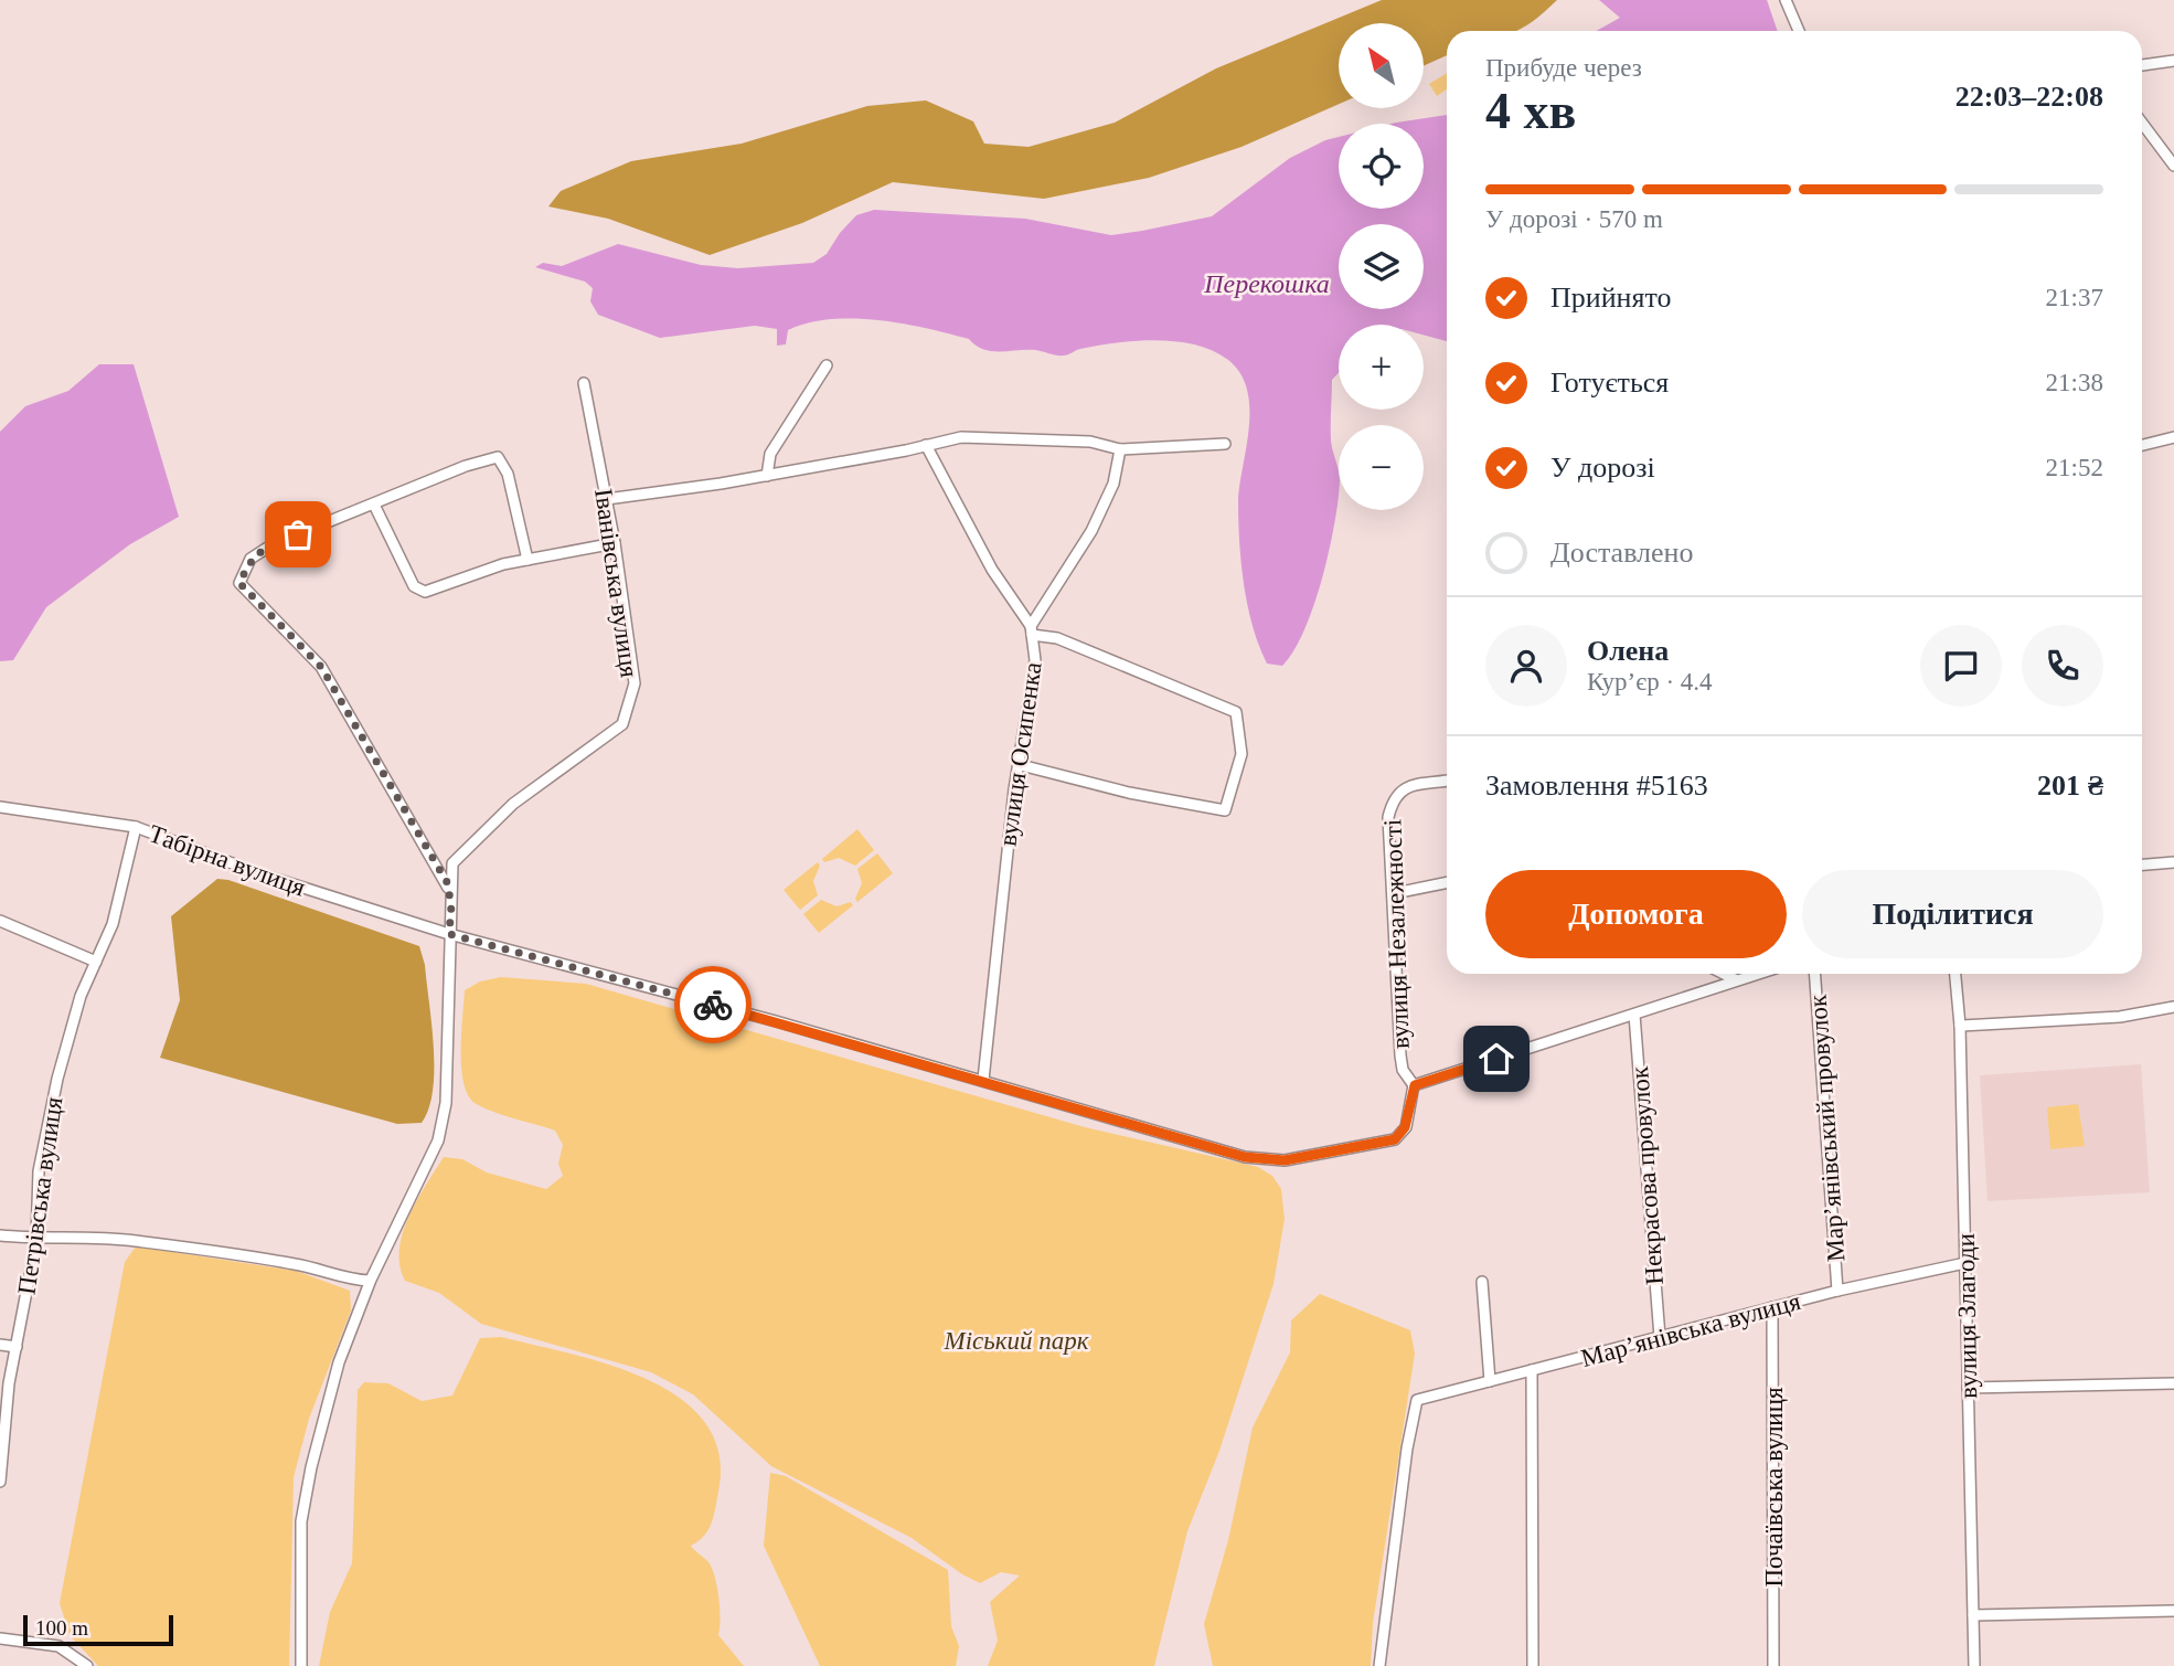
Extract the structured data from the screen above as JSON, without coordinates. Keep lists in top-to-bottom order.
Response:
{
  "streets": {
    "street": [
      "Іванівська вулиця",
      "вулиця Осипенка",
      "Табірна вулиця",
      "вулиця Незалежності",
      "Мар’янівський провулок",
      "Некрасова провулок",
      "Петрівська вулиця",
      "вулиця Злагоди",
      "Мар’янівська вулиця",
      "Почаївська вулиця"
    ]
  },
  "crossings": [
    ["Іванівська вулиця", "Табірна вулиця"],
    ["вулиця Осипенка", "Табірна вулиця"],
    ["Табірна вулиця", "вулиця Незалежності"],
    ["Табірна вулиця", "Петрівська вулиця"],
    ["Мар’янівський провулок", "Мар’янівська вулиця"],
    ["Некрасова провулок", "Мар’янівська вулиця"],
    ["вулиця Злагоди", "Мар’янівська вулиця"],
    ["Мар’янівська вулиця", "Почаївська вулиця"]
  ],
  "water": ["Перекошка"],
  "parks": ["Міський парк"],
  "scale_bar": "100 m",
  "north": "top left",
  "page": {
    "map_buttons": ["+", "−"],
    "heading": ["4 хв", "Прибуде через", "22:03–22:08"],
    "panel": [
      "Олена",
      "Кур’єр · 4.4",
      "Замовлення #5163",
      "201 ₴"
    ],
    "bar": "У дорозі · 570 m",
    "list": [
      ["Прийнято", "21:37"],
      ["Готується", "21:38"],
      ["У дорозі", "21:52"],
      "Доставлено"
    ],
    "buttons": ["Допомога", "Поділитися"],
    "scale": "100 m"
  }
}
